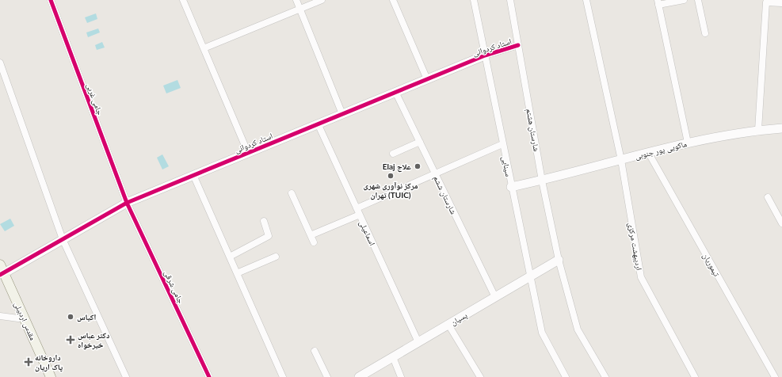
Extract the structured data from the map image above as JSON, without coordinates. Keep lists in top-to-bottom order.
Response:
{
  "streets": {
    "main road": ["مقدس اردبیلی"],
    "street": [
      "استاد کردوانی",
      "جامی غربی",
      "شارستان هشتم",
      "ماکویی‌ پور جنوبی",
      "سینایی",
      "شارستان ششم",
      "اسماعیلی",
      "اردیبهشت مرکزی",
      "تیموریان",
      "جامی شرقی",
      "پسیان"
    ]
  },
  "crossings": [
    ["استاد کردوانی", "جامی غربی"],
    ["استاد کردوانی", "شارستان هشتم"],
    ["استاد کردوانی", "سینایی"],
    ["استاد کردوانی", "شارستان ششم"],
    ["استاد کردوانی", "اسماعیلی"],
    ["استاد کردوانی", "جامی شرقی"],
    ["استاد کردوانی", "مقدس اردبیلی"],
    ["جامی غربی", "جامی شرقی"],
    ["شارستان هشتم", "ماکویی‌ پور جنوبی"],
    ["شارستان هشتم", "پسیان"],
    ["ماکویی‌ پور جنوبی", "سینایی"],
    ["ماکویی‌ پور جنوبی", "اردیبهشت مرکزی"],
    ["ماکویی‌ پور جنوبی", "تیموریان"],
    ["سینایی", "پسیان"],
    ["شارستان ششم", "پسیان"],
    ["اسماعیلی", "پسیان"]
  ],
  "places": {
    "other": ["Elaj علاج", "مرکز نوآوری شهری تهران (TUIC)", "اکیاس"],
    "health": ["دکتر عباس خیرخواه", "داروخانه پاک اریان"]
  }
}
